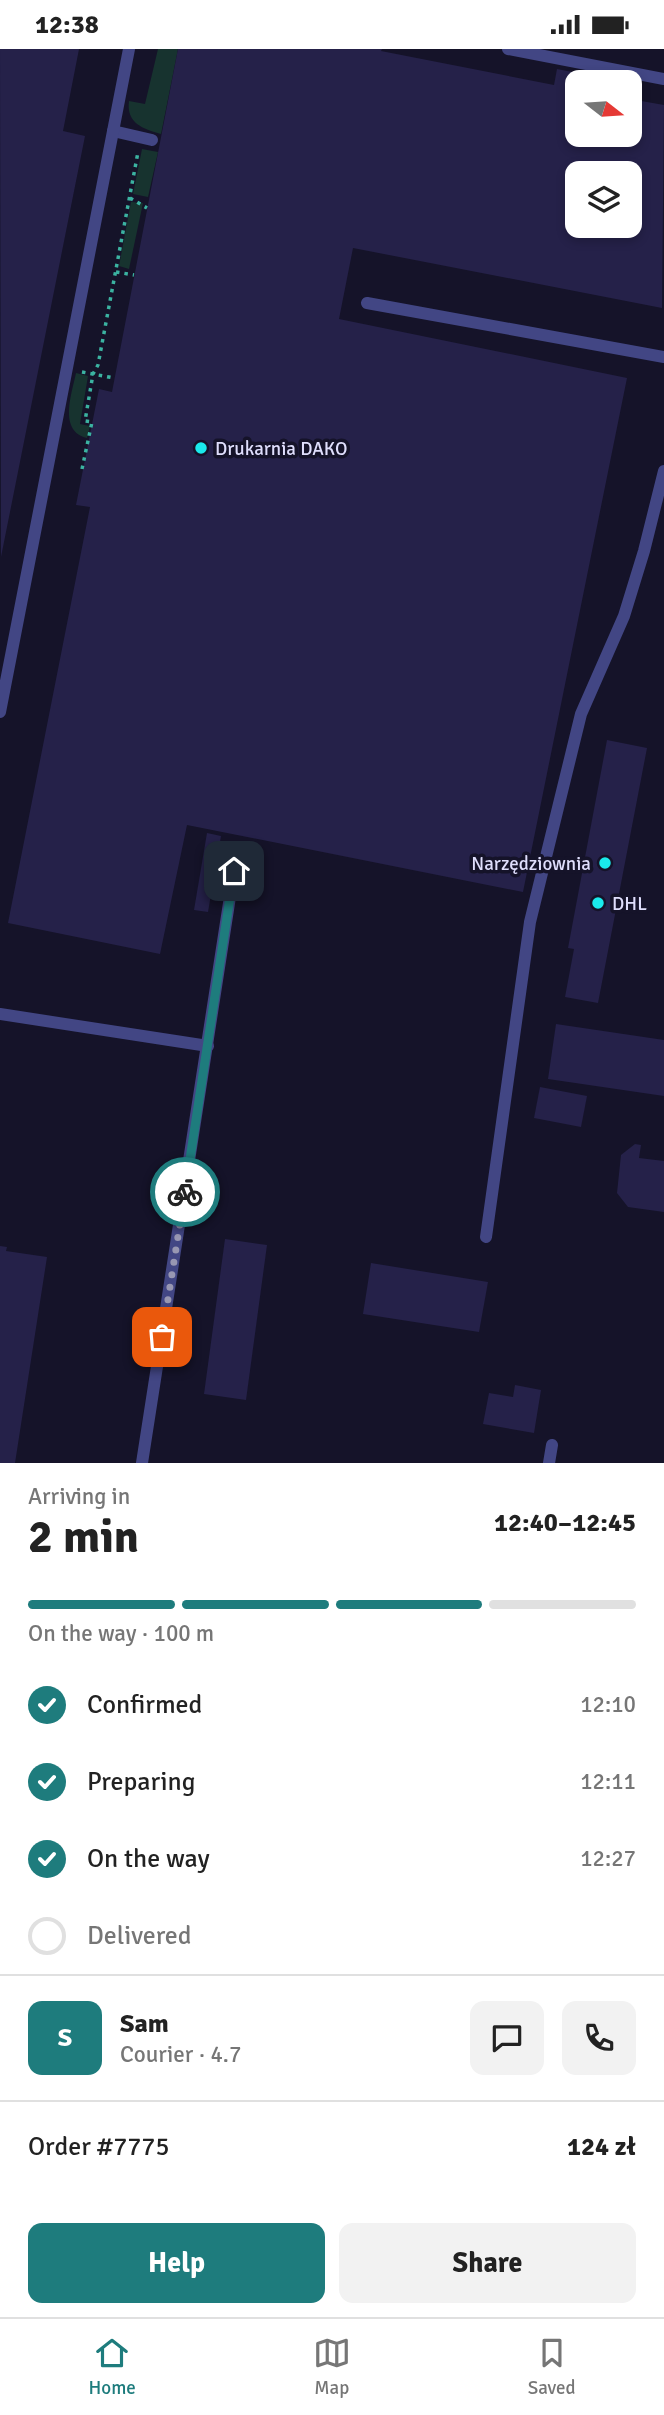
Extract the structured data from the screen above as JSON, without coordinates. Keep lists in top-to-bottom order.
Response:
{
  "places": ["Drukarnia DAKO", "Narzędziownia", "DHL"],
  "north": "right",
  "page": {
    "status": "12:38",
    "heading": ["2 min", "Arriving in", "12:40–12:45"],
    "panel": [
      "Sam",
      "Courier · 4.7",
      "Order #7775",
      "124 zł"
    ],
    "bar": "On the way · 100 m",
    "list": [
      ["Confirmed", "12:10"],
      ["Preparing", "12:11"],
      ["On the way", "12:27"],
      "Delivered"
    ],
    "round": "S",
    "buttons": ["Help", "Share"],
    "tabs": ["Home", "Map", "Saved"]
  }
}
